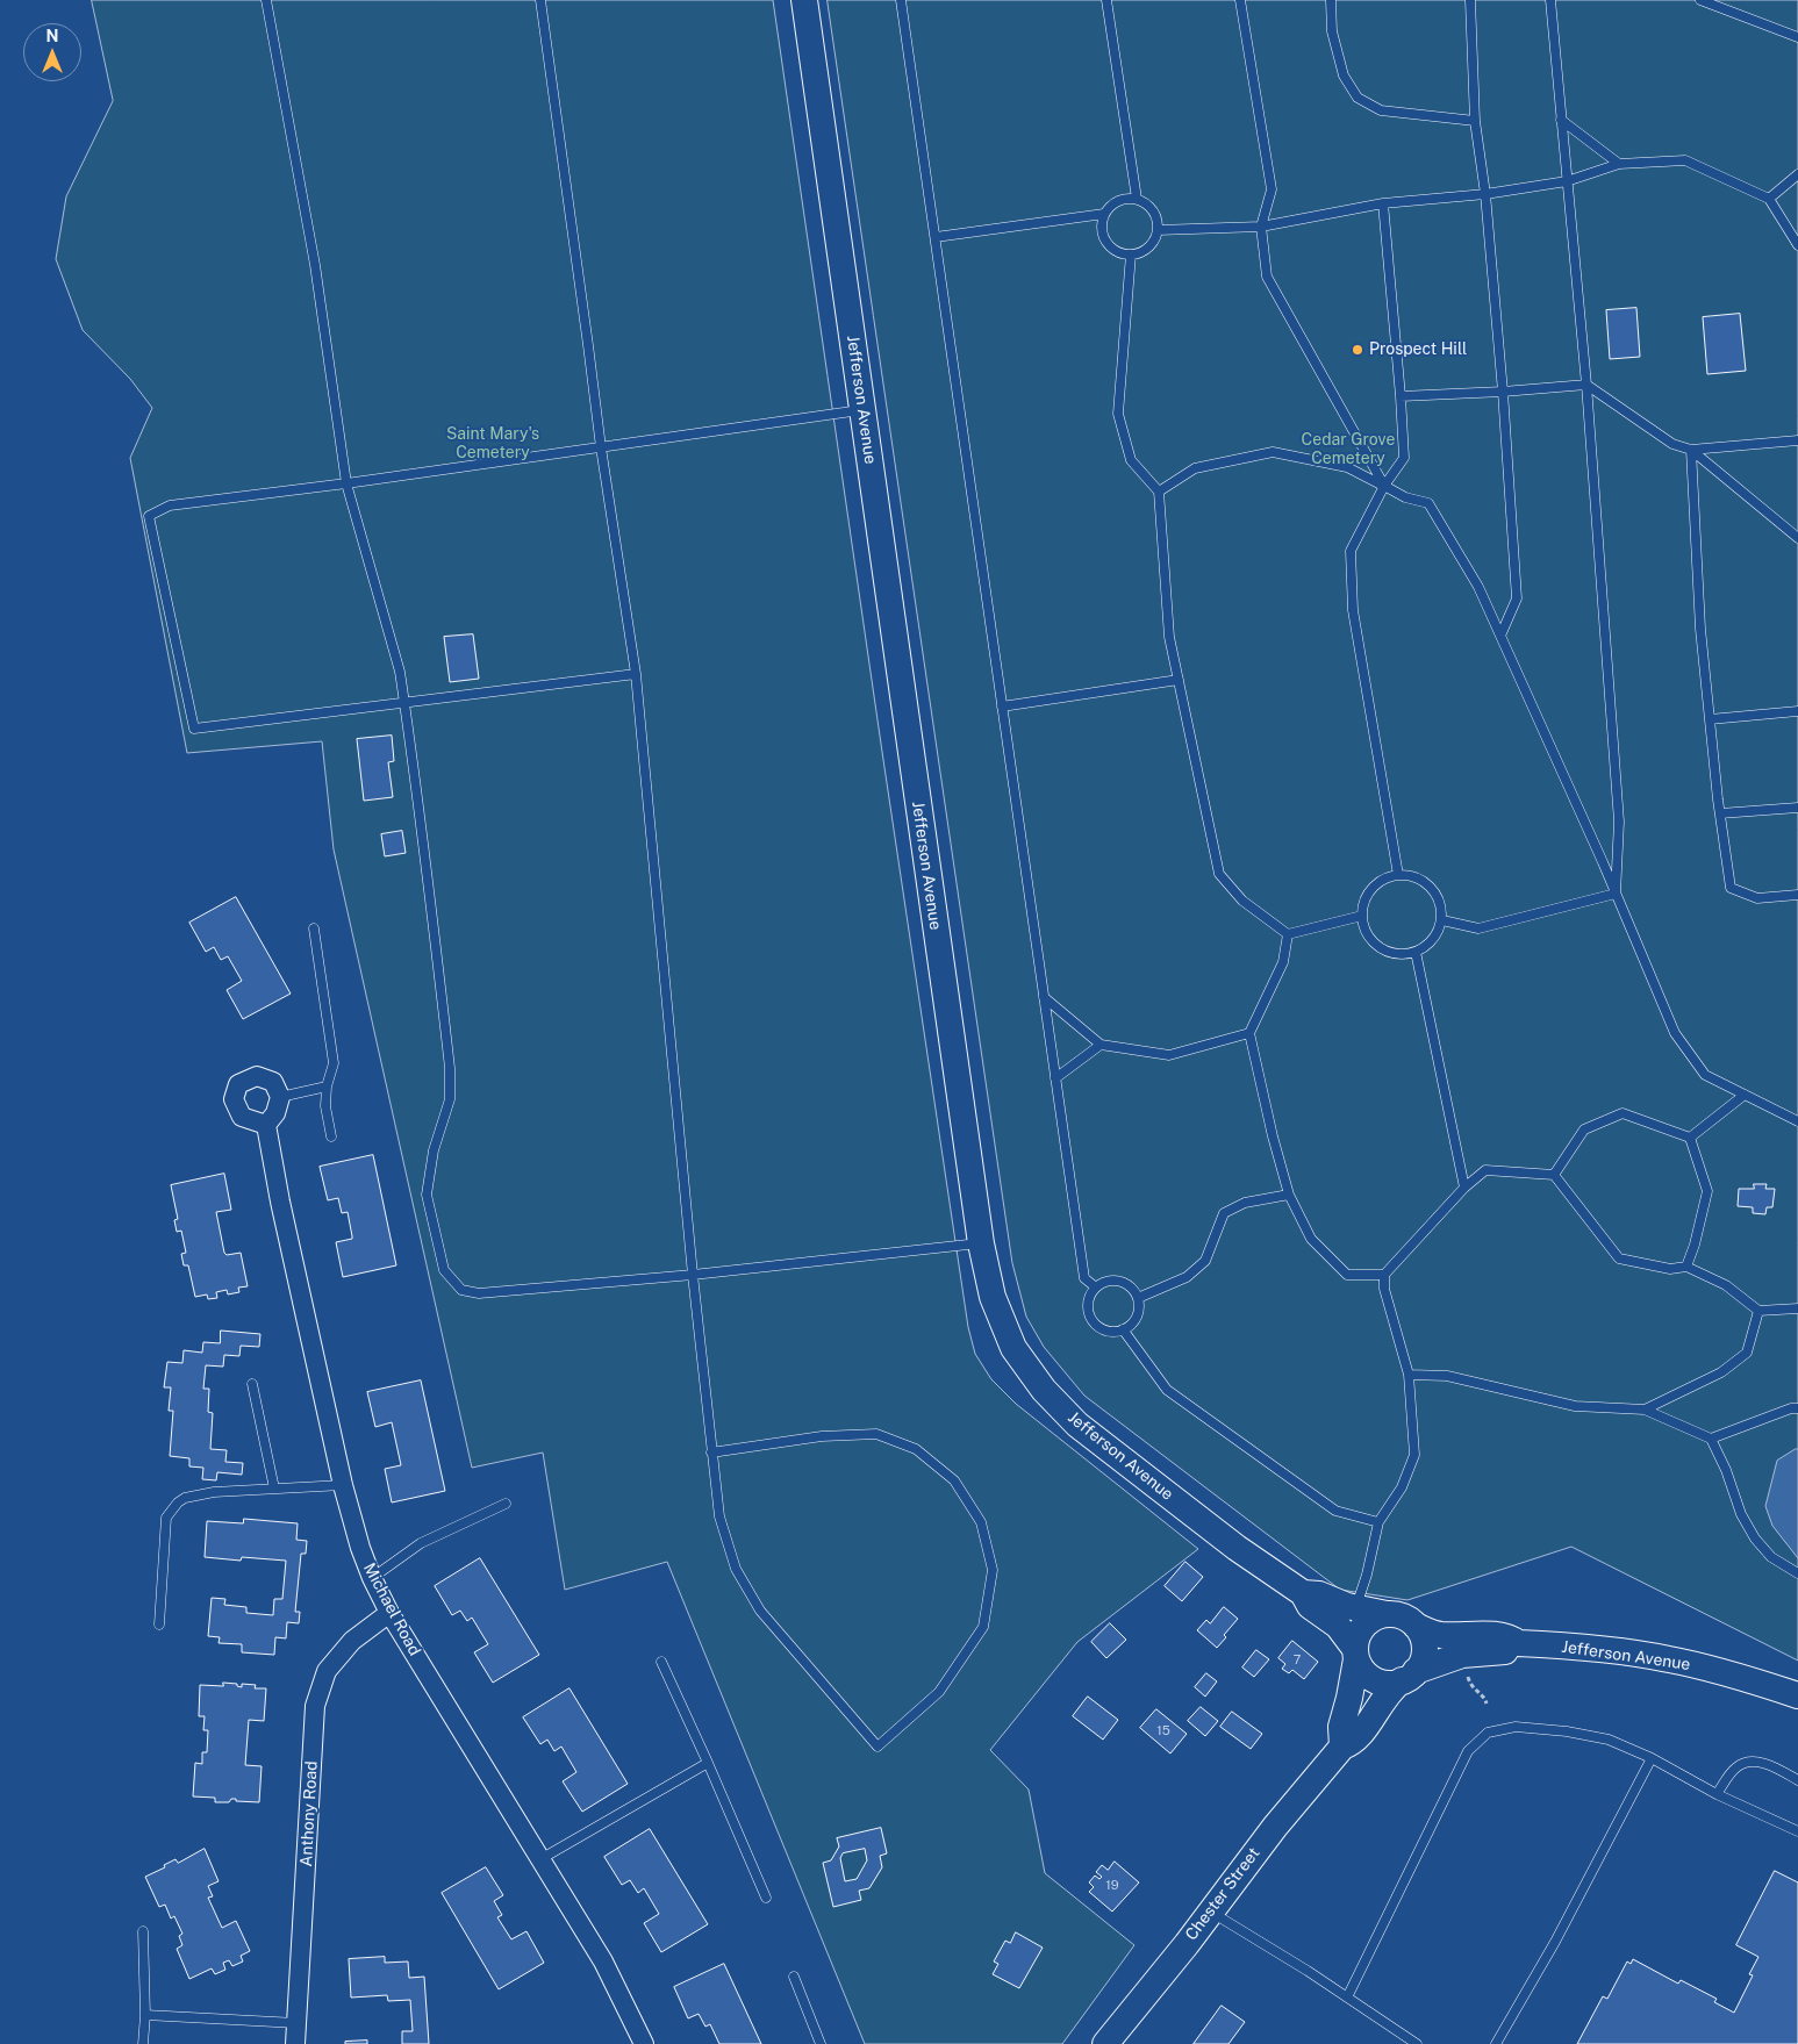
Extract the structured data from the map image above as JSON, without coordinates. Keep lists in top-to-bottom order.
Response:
{
  "streets": {
    "main road": ["Jefferson Avenue", "Chester Street"],
    "street": ["Michael Road", "Anthony Road"]
  },
  "crossings": [
    ["Jefferson Avenue", "Chester Street"],
    ["Michael Road", "Anthony Road"]
  ],
  "parks": ["Saint Mary's Cemetery", "Cedar Grove Cemetery"],
  "places": ["Prospect Hill"],
  "house_numbers": ["7", "15", "19"],
  "north": "top"
}
